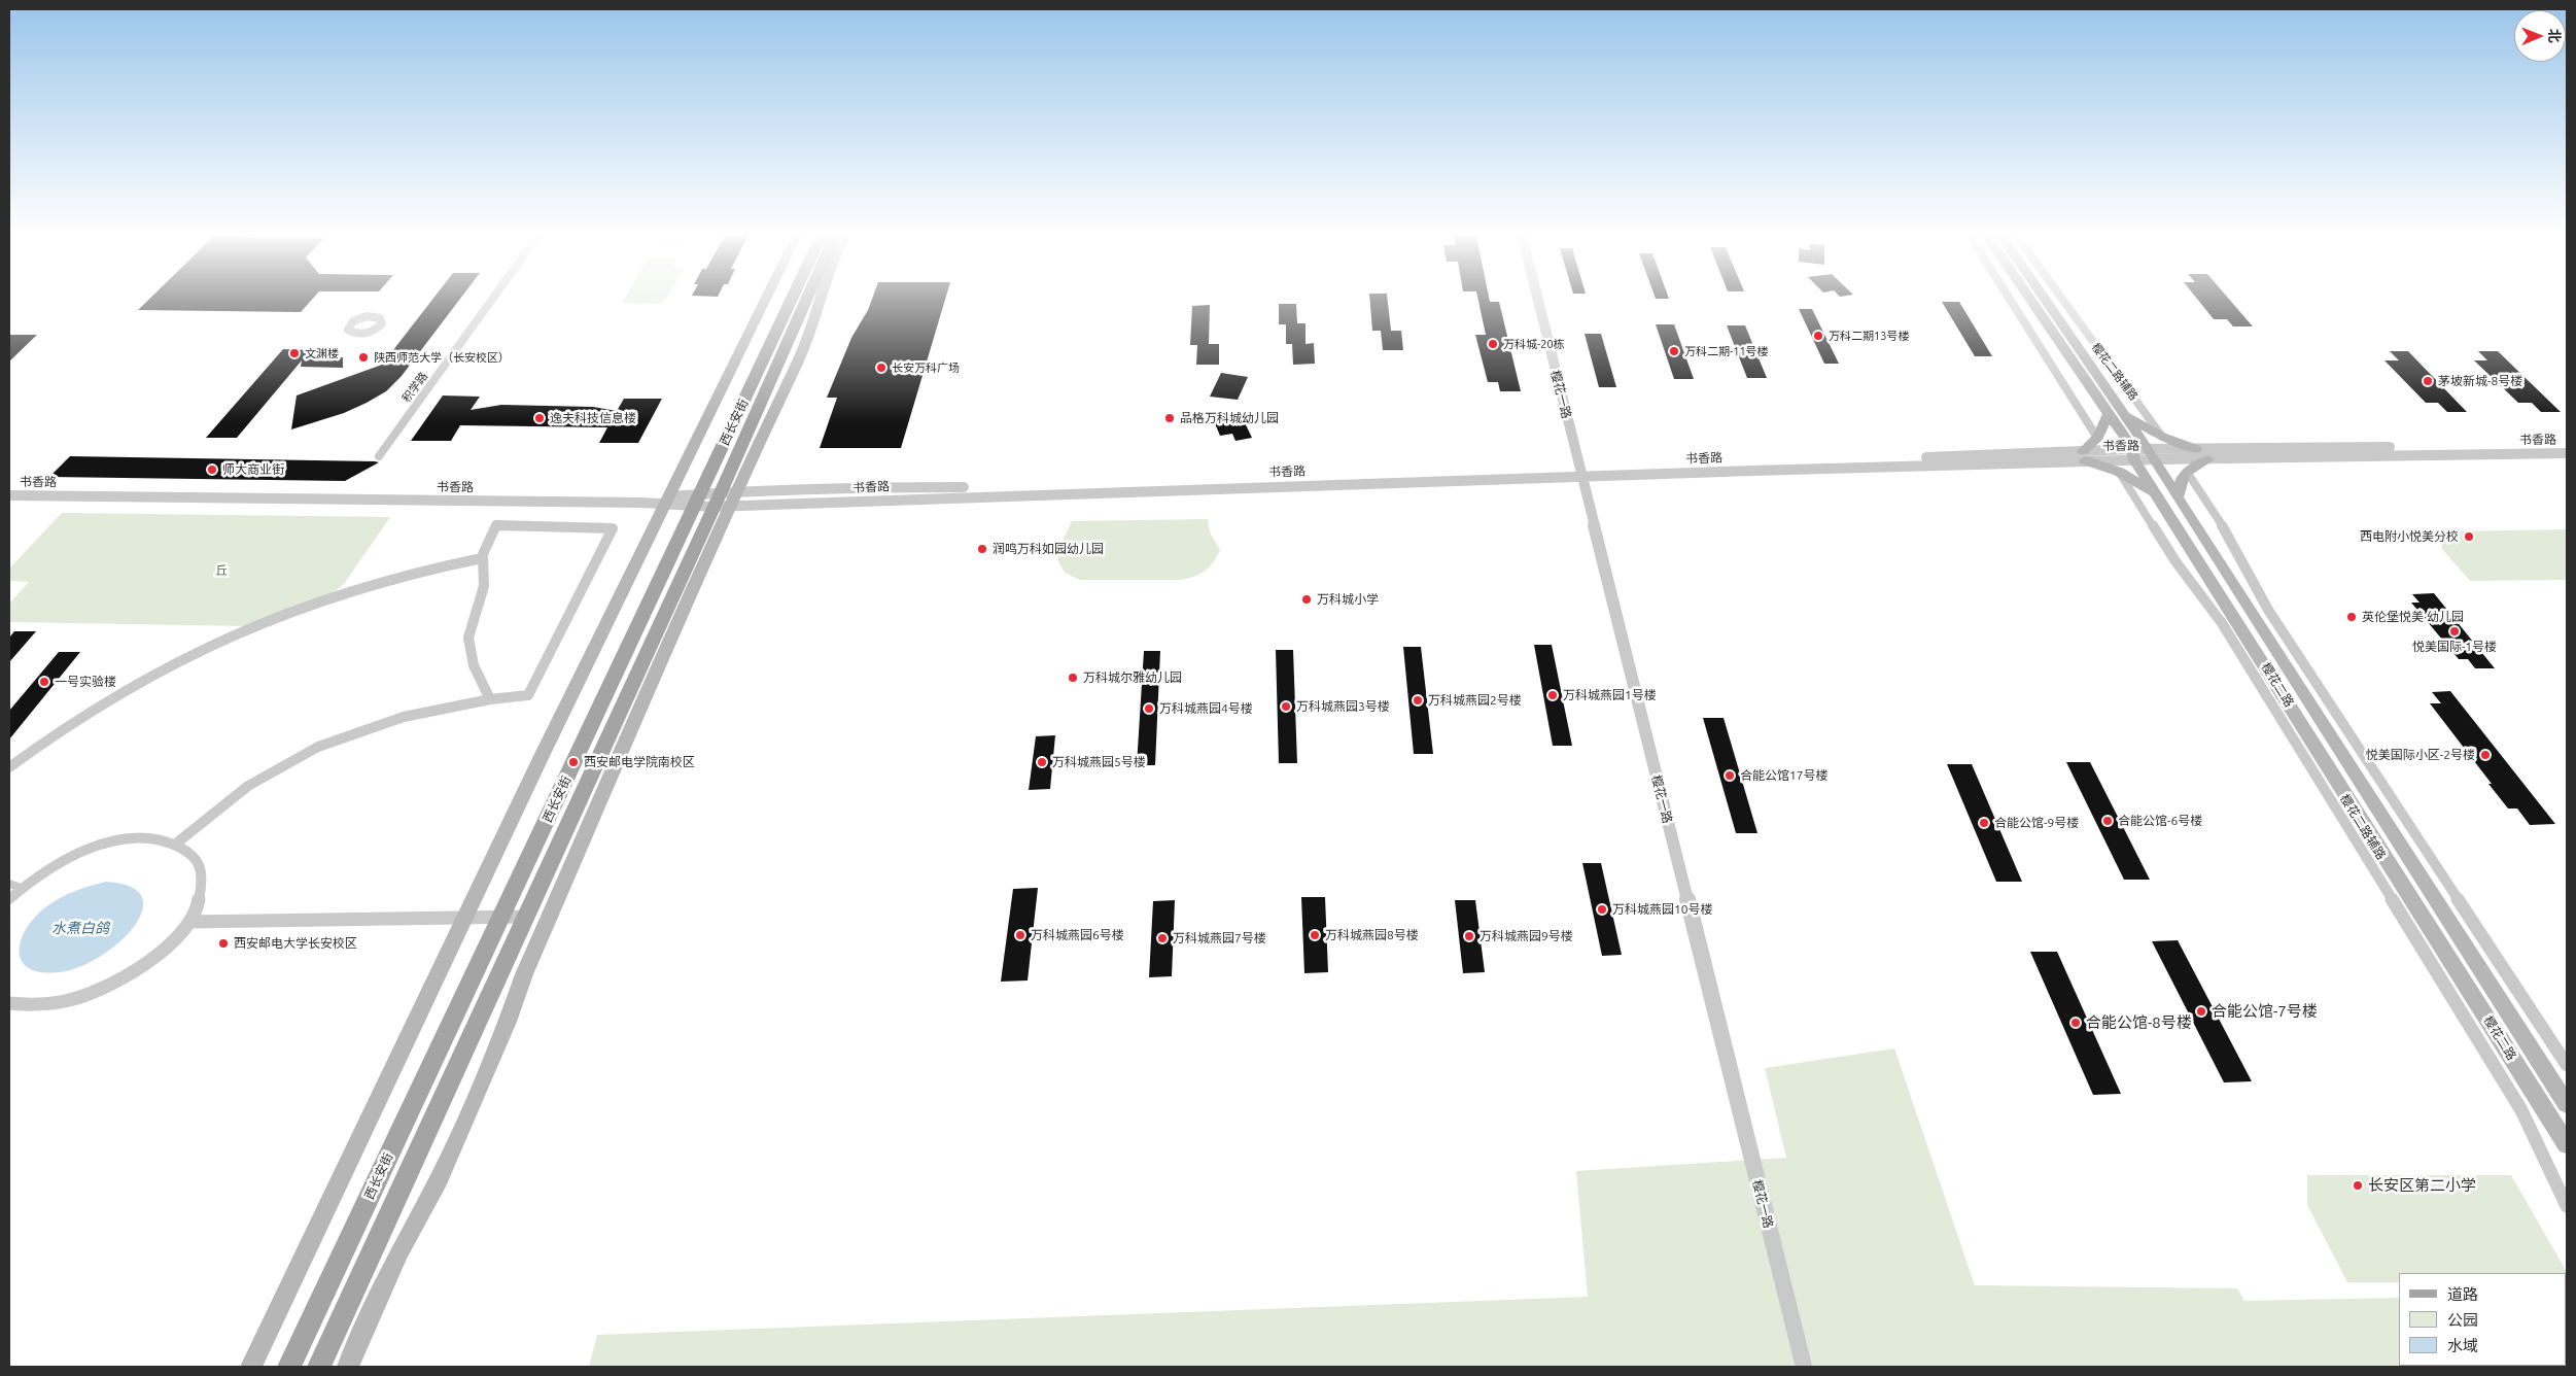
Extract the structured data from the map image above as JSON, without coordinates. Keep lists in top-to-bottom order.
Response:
{
  "streets": {
    "main road": ["西长安街", "樱花二路"],
    "street": [
      "樱花二路辅路",
      "积学路",
      "樱花一路",
      "书香路"
    ]
  },
  "crossings": [
    ["樱花一路", "书香路"],
    ["西长安街", "书香路"],
    ["书香路", "樱花二路"]
  ],
  "water": ["水煮白鸽"],
  "parks": ["丘"],
  "places": [
    "万科二期13号楼",
    "万科城-20栋",
    "万科二期-11号楼",
    "文渊楼",
    "陕西师范大学（长安校区）",
    "长安万科广场",
    "茅坡新城-8号楼",
    "逸夫科技信息楼",
    "品格万科城幼儿园",
    "师大商业街",
    "西电附小悦美分校",
    "润鸣万科如园幼儿园",
    "万科城小学",
    "英伦堡悦美·幼儿园",
    "悦美国际-1号楼",
    "万科城尔雅幼儿园",
    "一号实验楼",
    "万科城燕园1号楼",
    "万科城燕园2号楼",
    "万科城燕园3号楼",
    "万科城燕园4号楼",
    "悦美国际小区-2号楼",
    "西安邮电学院南校区",
    "万科城燕园5号楼",
    "合能公馆17号楼",
    "合能公馆-6号楼",
    "合能公馆-9号楼",
    "万科城燕园10号楼",
    "万科城燕园6号楼",
    "万科城燕园8号楼",
    "万科城燕园9号楼",
    "万科城燕园7号楼",
    "西安邮电大学长安校区",
    "合能公馆-7号楼",
    "合能公馆-8号楼",
    "长安区第二小学"
  ],
  "legend": ["道路", "公园", "水域"],
  "north": "right"
}
